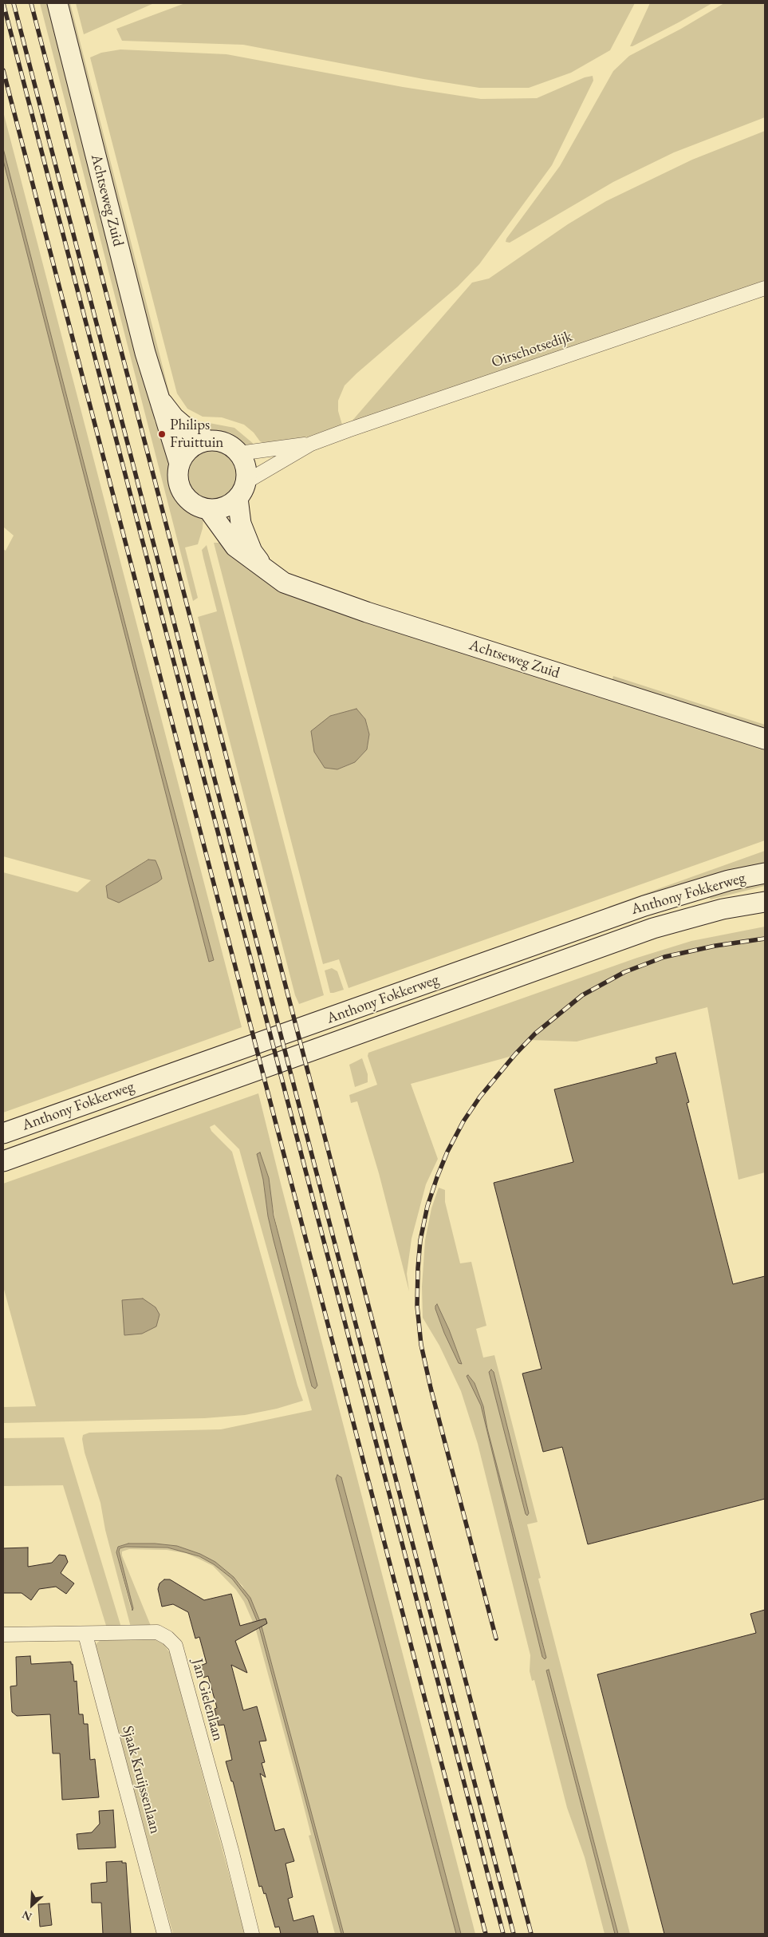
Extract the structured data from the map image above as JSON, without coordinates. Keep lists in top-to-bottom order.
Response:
{
  "streets": {
    "main road": ["Achtseweg Zuid", "Anthony Fokkerweg"],
    "street": ["Oirschotsedijk", "Jan Gielenlaan", "Sjaak Kruijssenlaan"]
  },
  "crossings": [
    ["Achtseweg Zuid", "Oirschotsedijk"],
    ["Jan Gielenlaan", "Sjaak Kruijssenlaan"]
  ],
  "places": ["Philips Fruittuin"],
  "north": "bottom left"
}
